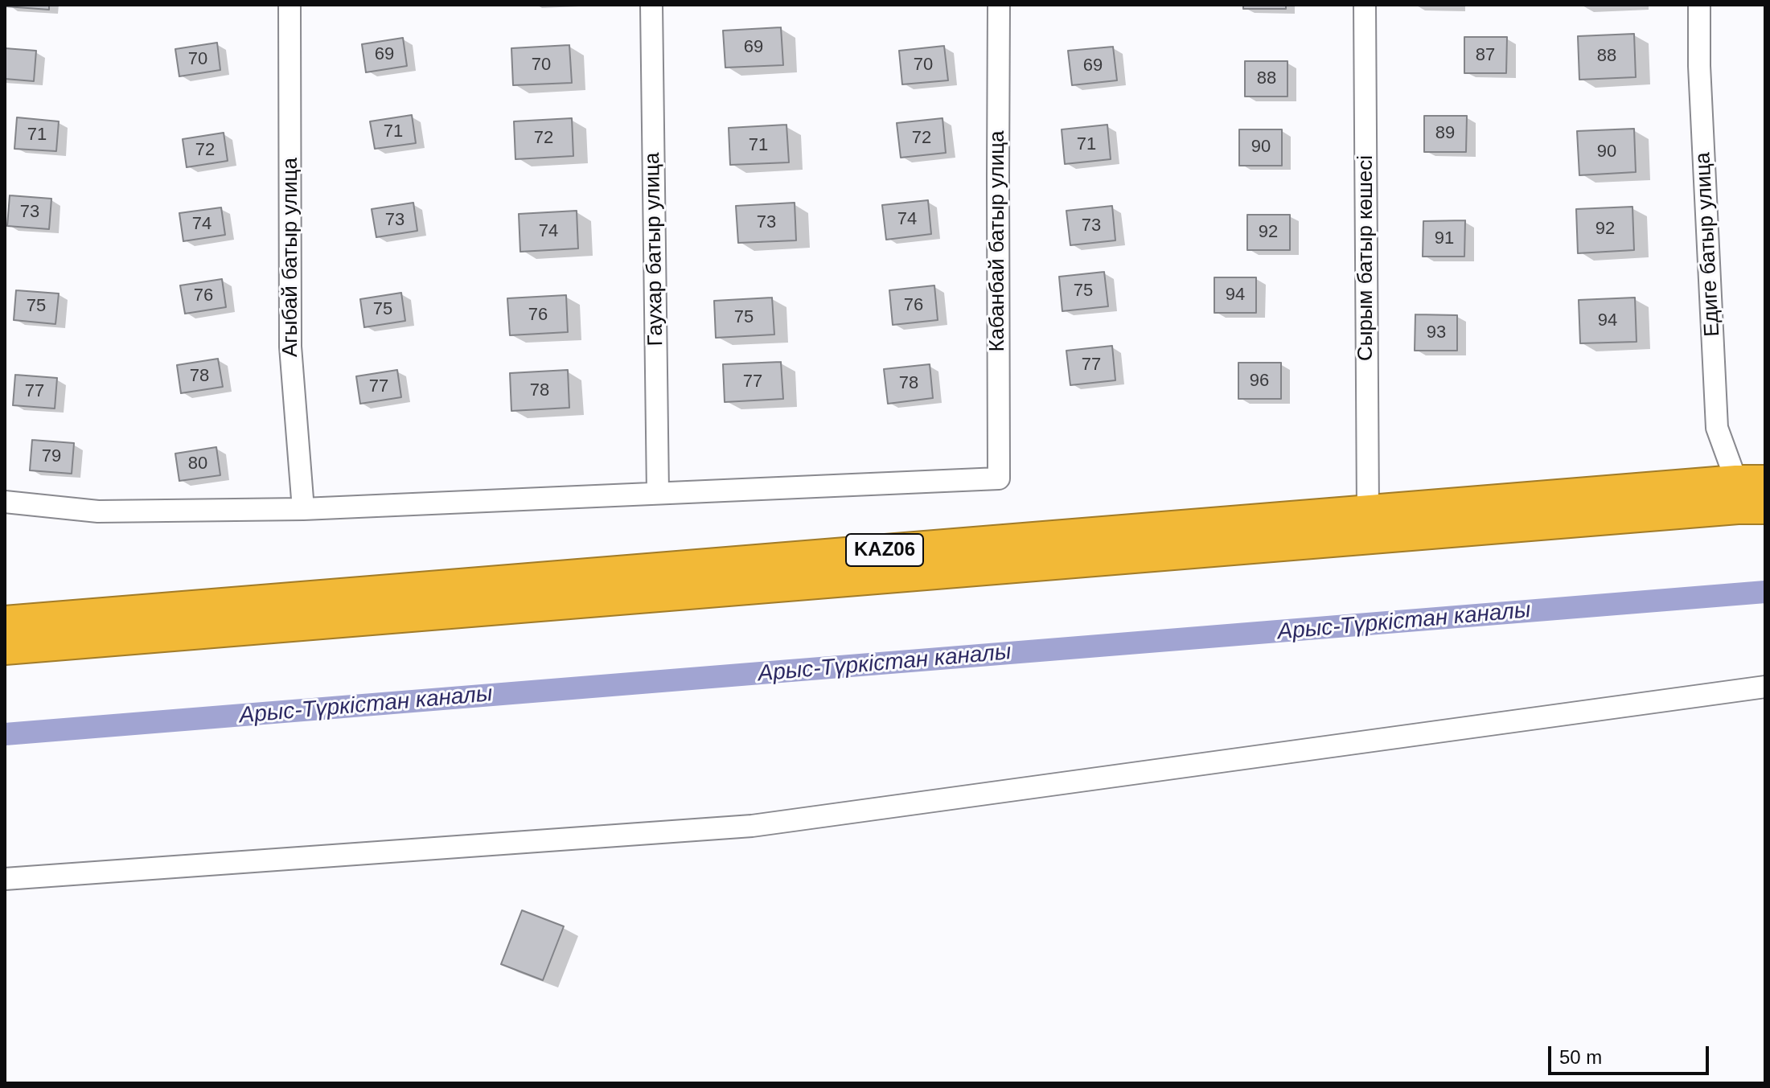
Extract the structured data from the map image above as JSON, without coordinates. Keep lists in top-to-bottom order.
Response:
{
  "streets": {
    "highway": ["KАZ06"],
    "street": [
      "Кабанбай батыр улица",
      "Едиге батыр улица",
      "Гаухар батыр улица",
      "Агыбай батыр улица",
      "Сырым батыр көшесі"
    ]
  },
  "crossings": [
    ["Кабанбай батыр улица", "Гаухар батыр улица"],
    ["Едиге батыр улица", "KАZ06"],
    ["Сырым батыр көшесі", "KАZ06"]
  ],
  "water": ["Арыс-Түркістан каналы"],
  "house_numbers": [
    "69",
    "69",
    "87",
    "88",
    "70",
    "70",
    "70",
    "69",
    "88",
    "71",
    "89",
    "71",
    "72",
    "72",
    "71",
    "71",
    "90",
    "72",
    "90",
    "73",
    "74",
    "73",
    "73",
    "74",
    "73",
    "92",
    "74",
    "92",
    "91",
    "75",
    "94",
    "76",
    "76",
    "75",
    "75",
    "76",
    "75",
    "94",
    "93",
    "77",
    "78",
    "96",
    "77",
    "78",
    "77",
    "78",
    "77",
    "79",
    "80"
  ],
  "scale_bar": "50 m"
}
